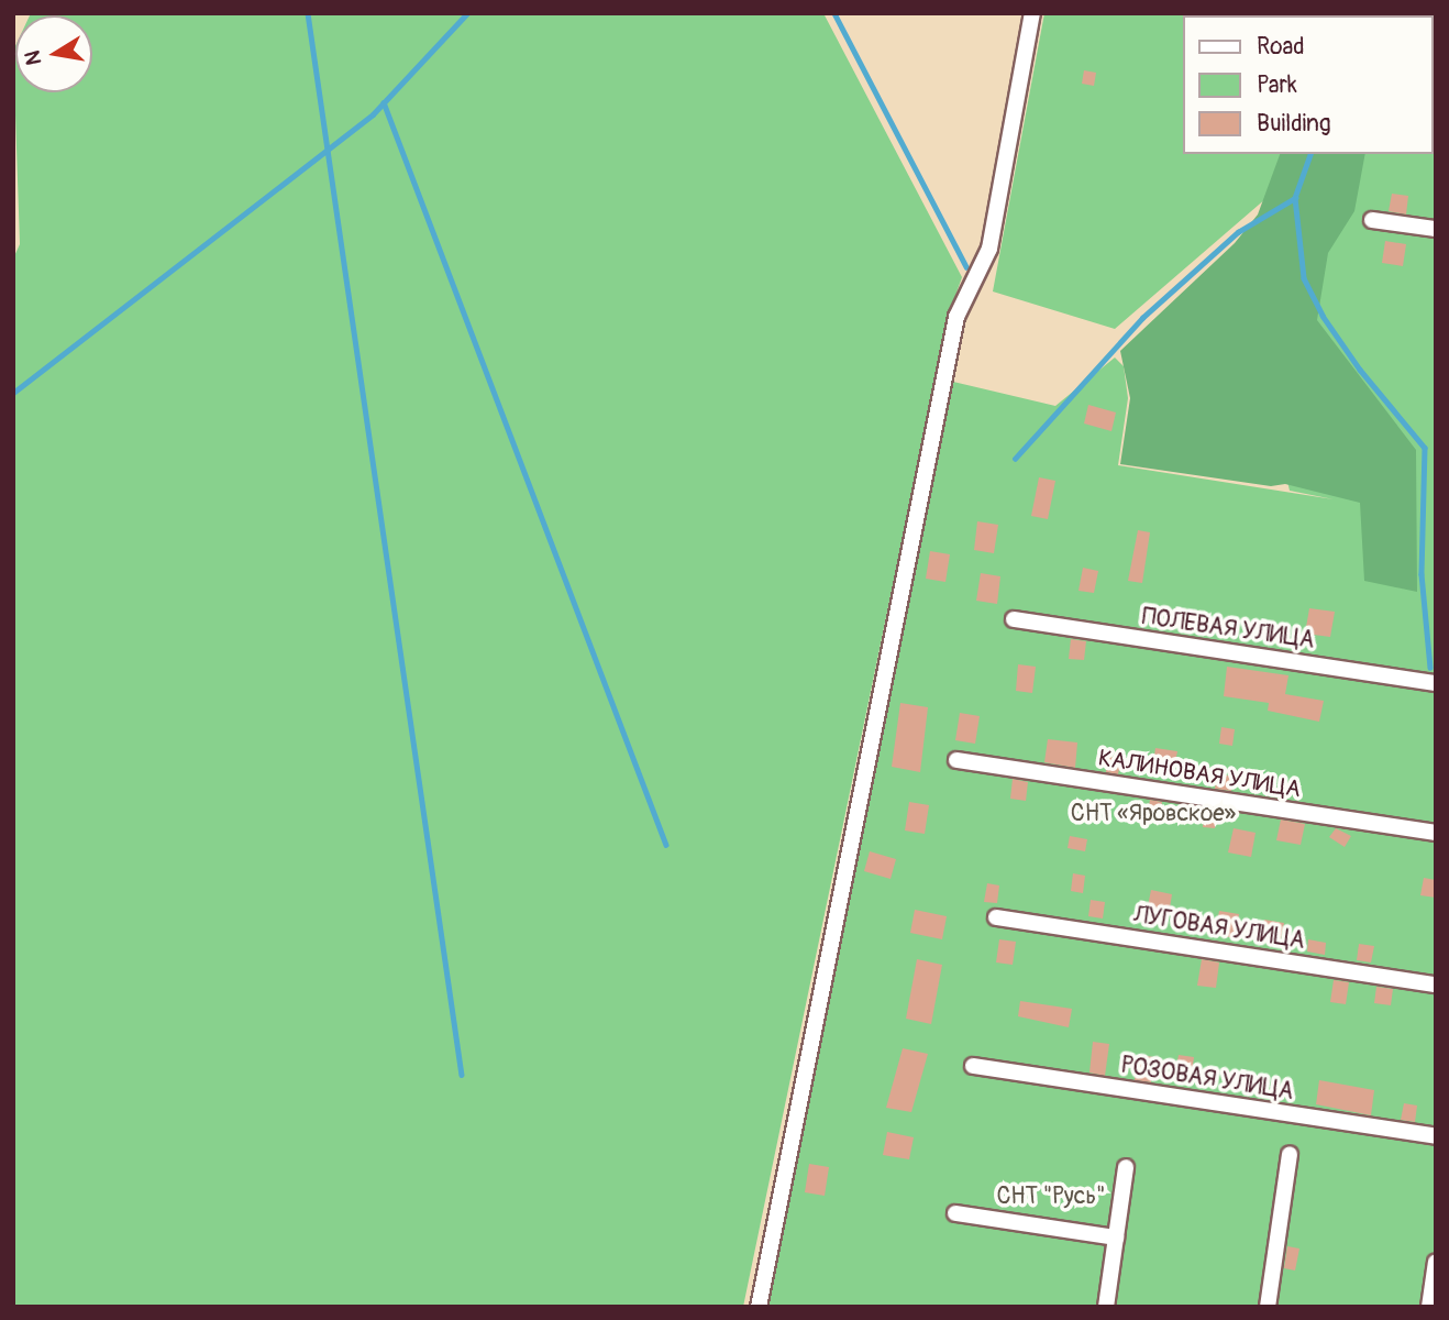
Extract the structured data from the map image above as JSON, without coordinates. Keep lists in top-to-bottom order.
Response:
{
  "streets": {
    "street": [
      "ПОЛЕВАЯ УЛИЦА",
      "КАЛИНОВАЯ УЛИЦА",
      "ЛУГОВАЯ УЛИЦА",
      "РОЗОВАЯ УЛИЦА"
    ]
  },
  "parks": ["СНТ «Яровское»", "СНТ \"Русь\""],
  "legend": ["Road", "Park", "Building"],
  "north": "left"
}
